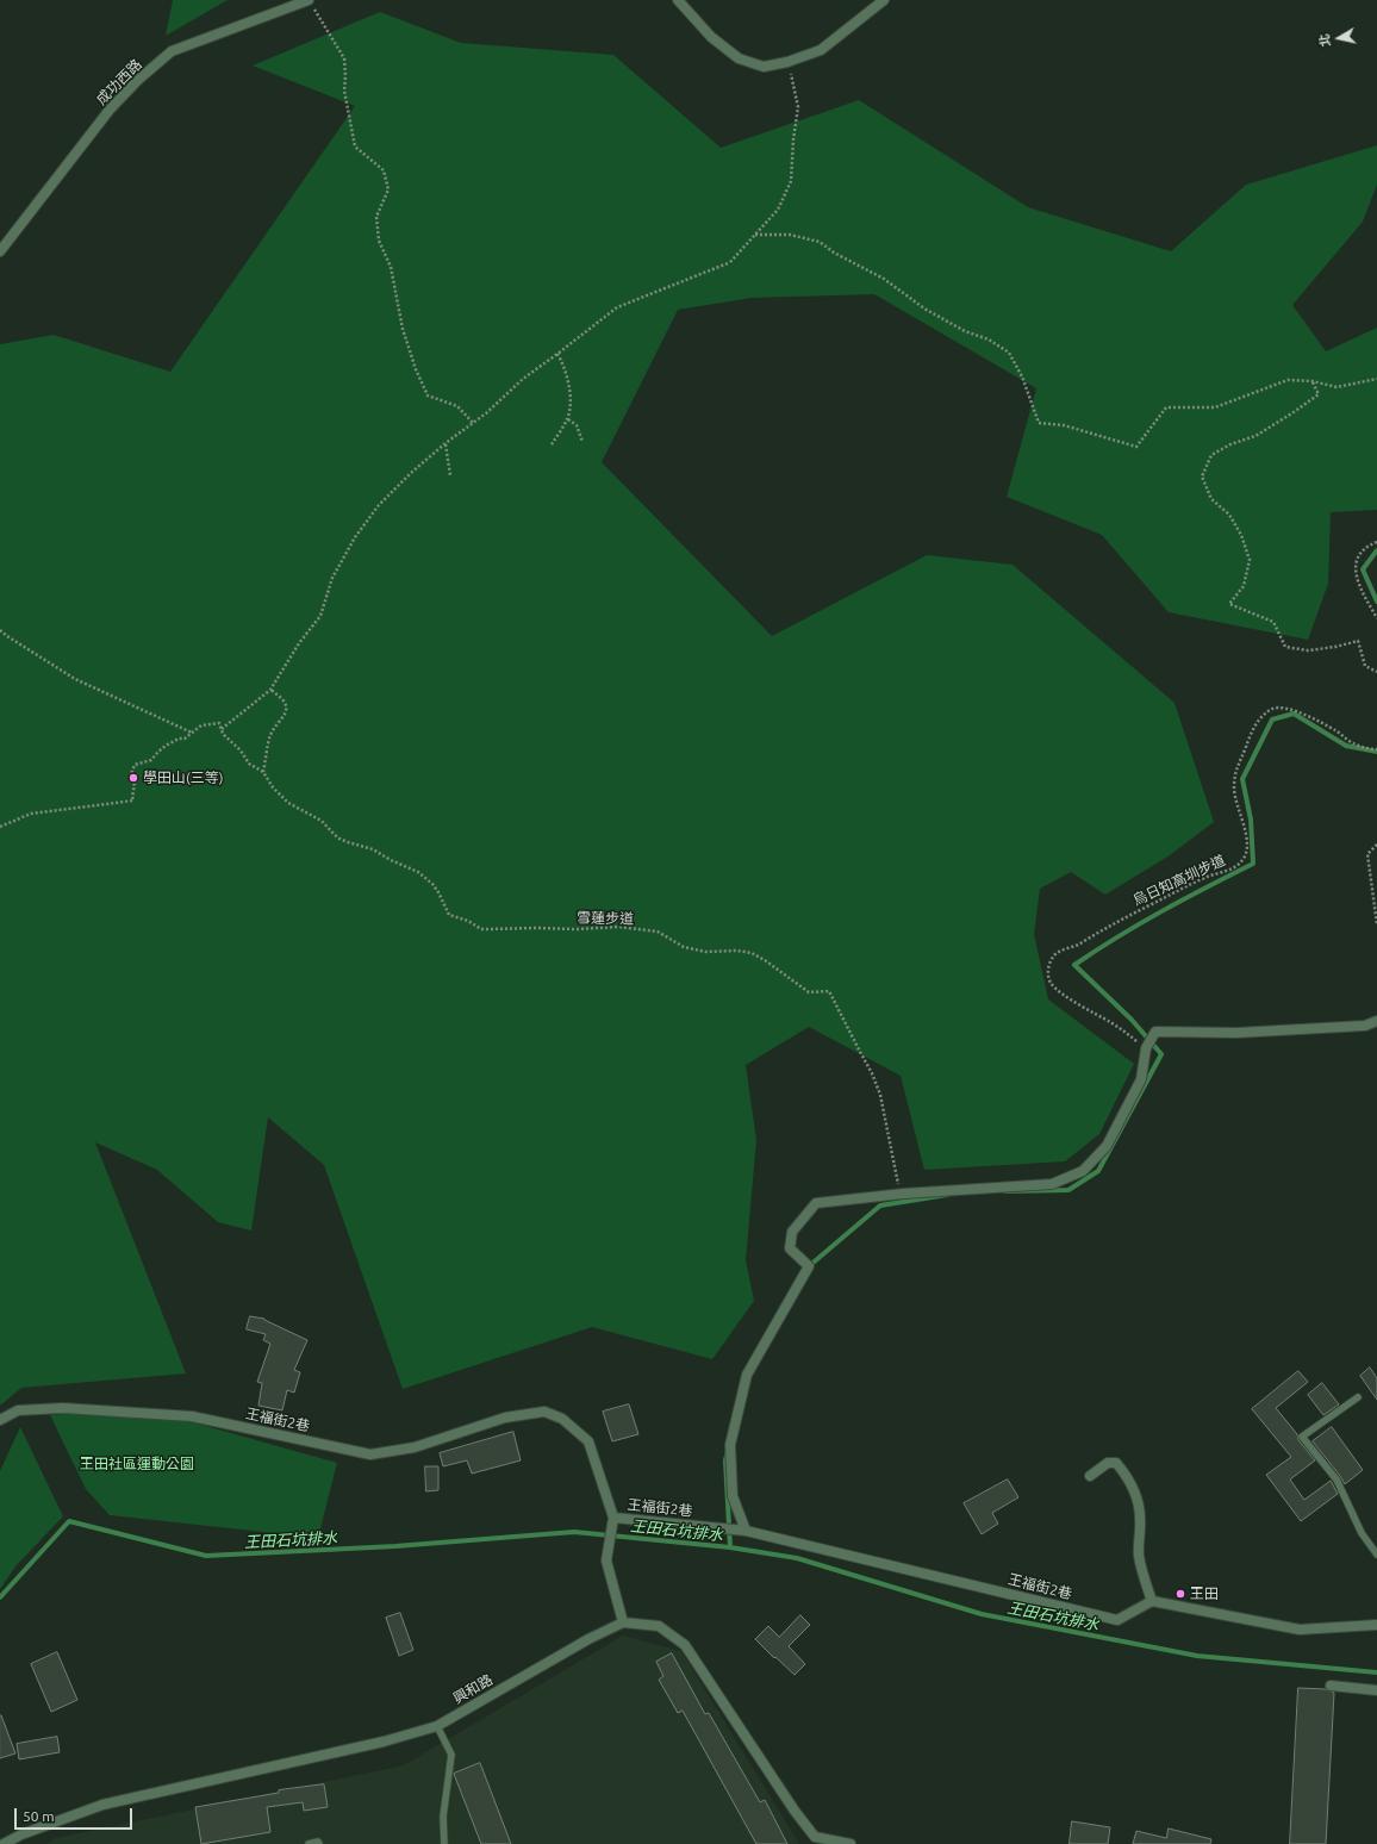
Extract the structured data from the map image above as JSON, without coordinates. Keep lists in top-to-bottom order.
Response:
{
  "streets": {
    "street": ["成功西路", "王福街2巷", "興和路"],
    "path": ["烏日知高圳步道", "雪蓮步道"]
  },
  "water": ["王田石坑排水"],
  "parks": ["王田社區運動公園"],
  "places": ["學田山(三等)", "王田"],
  "scale_bar": "50 m",
  "north": "left"
}
